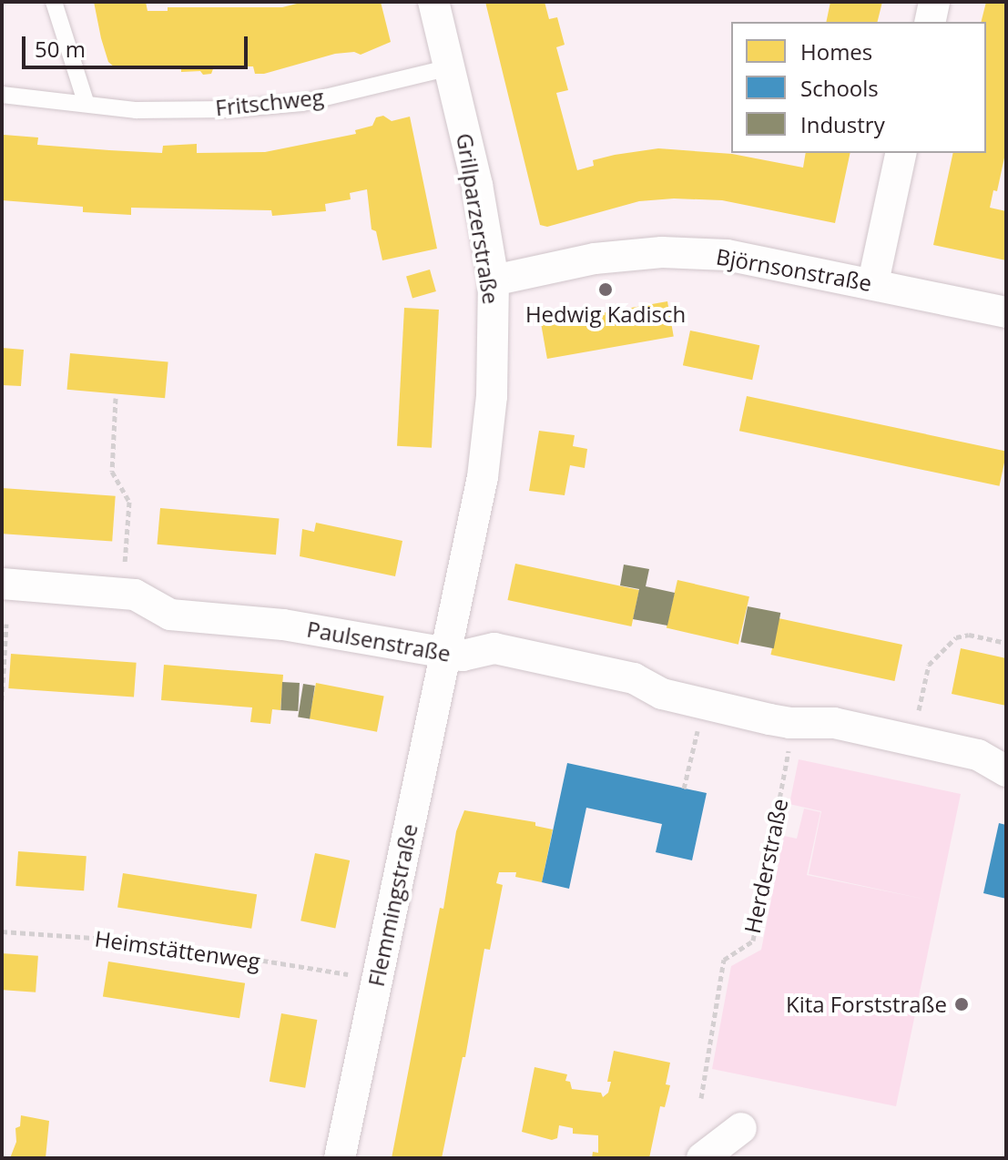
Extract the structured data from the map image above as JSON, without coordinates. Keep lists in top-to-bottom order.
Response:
{
  "streets": {
    "street": [
      "Grillparzerstraße",
      "Björnsonstraße",
      "Paulsenstraße",
      "Flemmingstraße"
    ],
    "lane": ["Fritschweg"],
    "path": ["Herderstraße", "Heimstättenweg"]
  },
  "crossings": [
    ["Fritschweg", "Grillparzerstraße"],
    ["Grillparzerstraße", "Björnsonstraße"],
    ["Grillparzerstraße", "Paulsenstraße"],
    ["Grillparzerstraße", "Flemmingstraße"],
    ["Paulsenstraße", "Flemmingstraße"]
  ],
  "places": ["Hedwig Kadisch", "Kita Forststraße"],
  "legend": ["Homes", "Schools", "Industry"],
  "scale_bar": "50 m"
}
